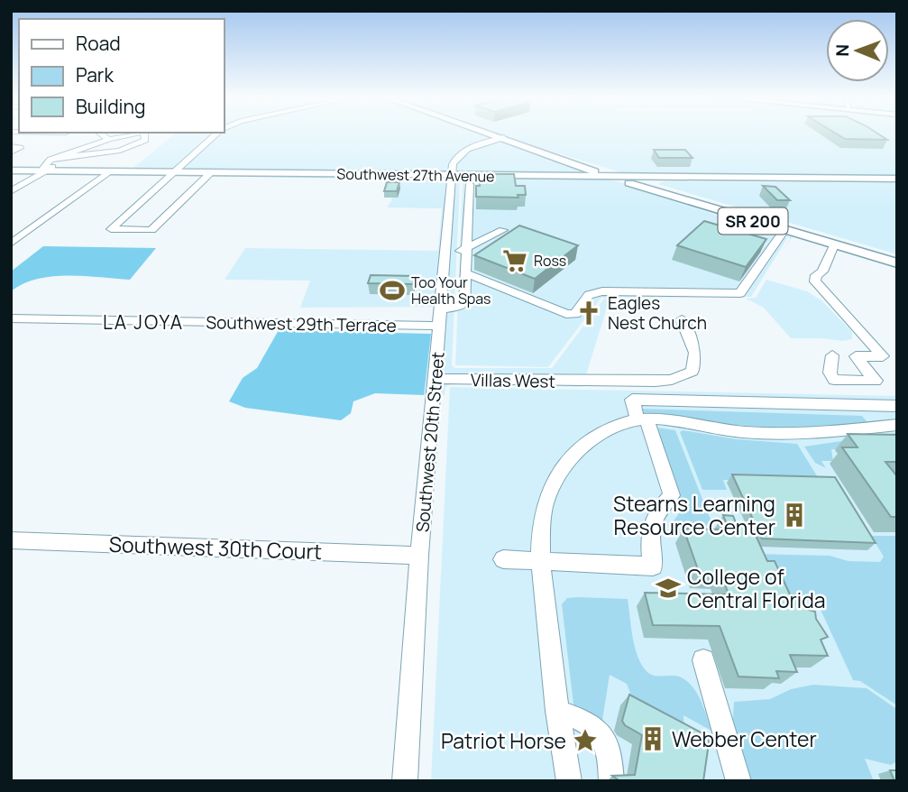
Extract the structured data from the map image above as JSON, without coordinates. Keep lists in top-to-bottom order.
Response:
{
  "streets": {
    "main road": ["Southwest 27th Avenue", "SR 200"],
    "street": [
      "Southwest 29th Terrace",
      "Villas West",
      "Southwest 20th Street",
      "Southwest 30th Court"
    ]
  },
  "crossings": [
    ["Southwest 27th Avenue", "SR 200"],
    ["Southwest 27th Avenue", "Southwest 20th Street"],
    ["SR 200", "Southwest 20th Street"],
    ["Southwest 29th Terrace", "Southwest 20th Street"],
    ["Villas West", "Southwest 20th Street"],
    ["Southwest 20th Street", "Southwest 30th Court"]
  ],
  "districts": ["LA JOYA"],
  "places": {
    "supermarket": ["Ross"],
    "sports": ["Too Your Health Spas"],
    "church": ["Eagles Nest Church"],
    "building": ["Stearns Learning Resource Center", "Webber Center"],
    "school or university": ["College of Central Florida"],
    "place": ["Patriot Horse"]
  },
  "legend": ["Road", "Park", "Building"],
  "north": "left"
}
